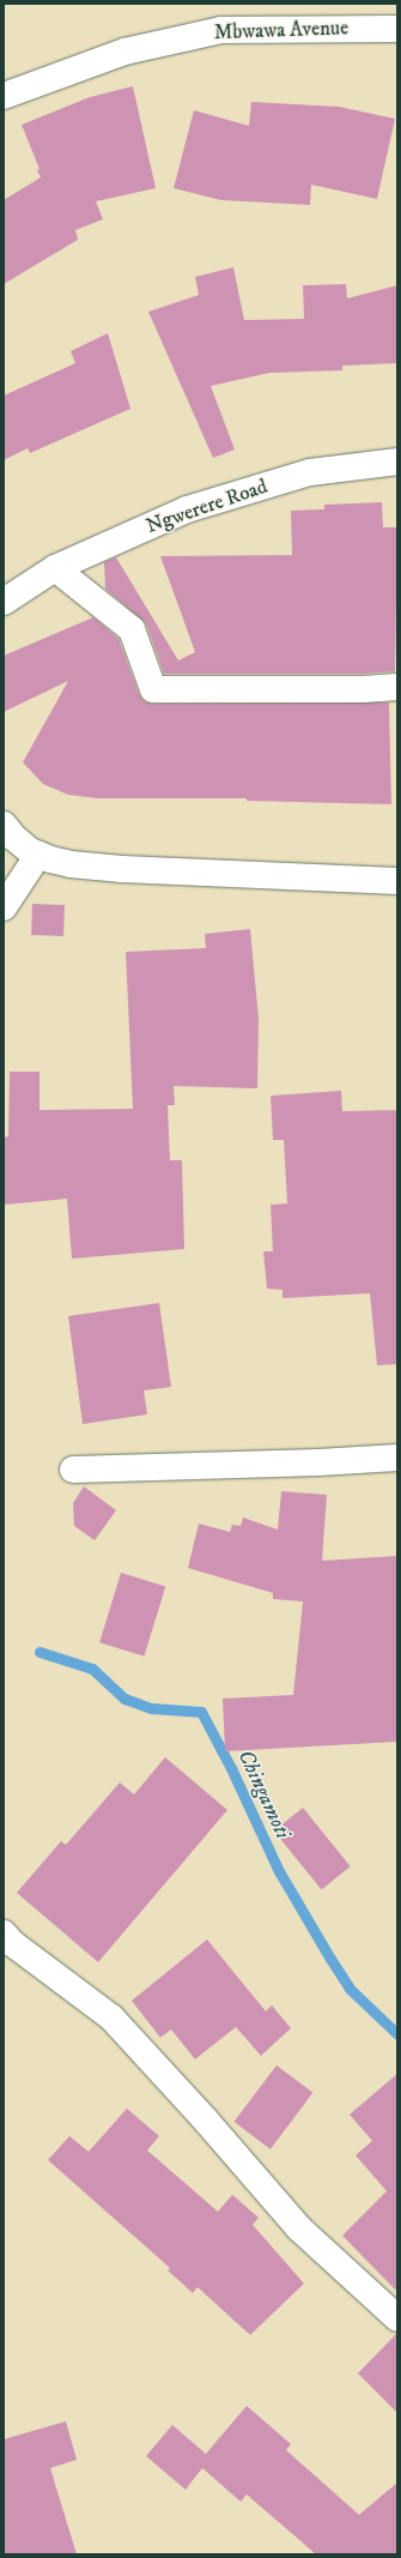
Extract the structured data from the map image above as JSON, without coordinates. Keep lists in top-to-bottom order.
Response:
{
  "streets": {
    "street": ["Mbwawa Avenue", "Ngwerere Road"]
  },
  "water": ["Chingamoti"]
}
